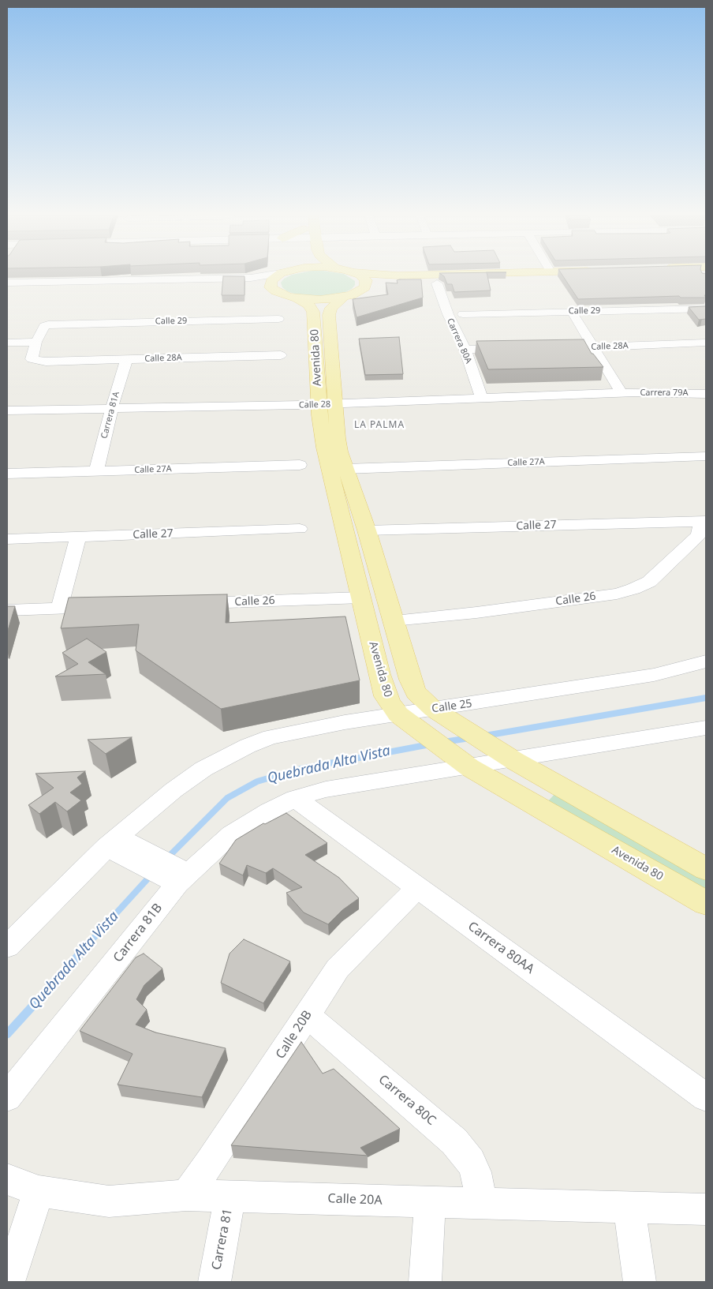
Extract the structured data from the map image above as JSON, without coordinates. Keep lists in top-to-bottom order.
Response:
{
  "streets": {
    "main road": ["Avenida 80"],
    "street": [
      "Calle 29",
      "Carrera 80A",
      "Calle 28A",
      "Carrera 79A",
      "Calle 28",
      "Carrera 81A",
      "Calle 27A",
      "Calle 27",
      "Calle 26",
      "Calle 25",
      "Carrera 81B",
      "Carrera 80AA",
      "Calle 20B",
      "Carrera 80C",
      "Calle 20A",
      "Carrera 81"
    ]
  },
  "crossings": [
    ["Calle 29", "Calle 28A"],
    ["Carrera 80A", "Calle 28"],
    ["Calle 28A", "Carrera 81A"],
    ["Avenida 80", "Calle 28"],
    ["Avenida 80", "Calle 27A"],
    ["Avenida 80", "Calle 27"],
    ["Avenida 80", "Calle 26"],
    ["Avenida 80", "Calle 25"],
    ["Carrera 79A", "Calle 28"],
    ["Calle 28", "Carrera 81A"],
    ["Carrera 81A", "Calle 27A"],
    ["Calle 27", "Calle 26"],
    ["Carrera 81B", "Carrera 80AA"],
    ["Carrera 80AA", "Calle 20B"],
    ["Calle 20B", "Carrera 80C"],
    ["Calle 20B", "Calle 20A"],
    ["Carrera 80C", "Calle 20A"],
    ["Calle 20A", "Carrera 81"]
  ],
  "districts": ["LA PALMA"],
  "water": ["Quebrada Alta Vista"]
}
